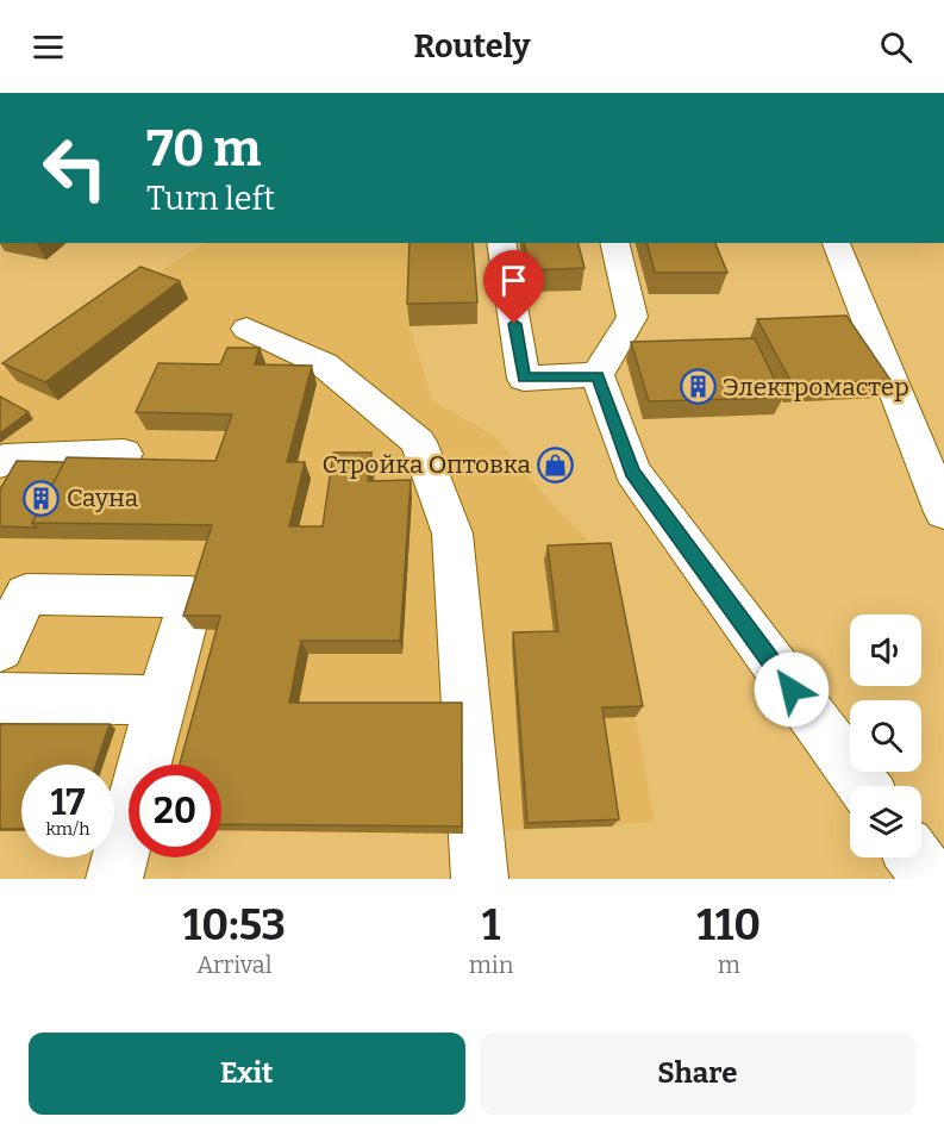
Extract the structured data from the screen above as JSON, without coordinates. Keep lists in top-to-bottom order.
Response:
{
  "places": {
    "building": ["Электромастер", "Сауна"],
    "shop": ["Стройка Оптовка"]
  },
  "page": {
    "header": "Routely",
    "turn": ["70 m", "Turn left"],
    "speed": "17 km/h",
    "limit": "20",
    "eta": [
      "10:53",
      "Arrival",
      "1",
      "min",
      "110",
      "m"
    ],
    "buttons": ["Exit", "Share"]
  }
}
